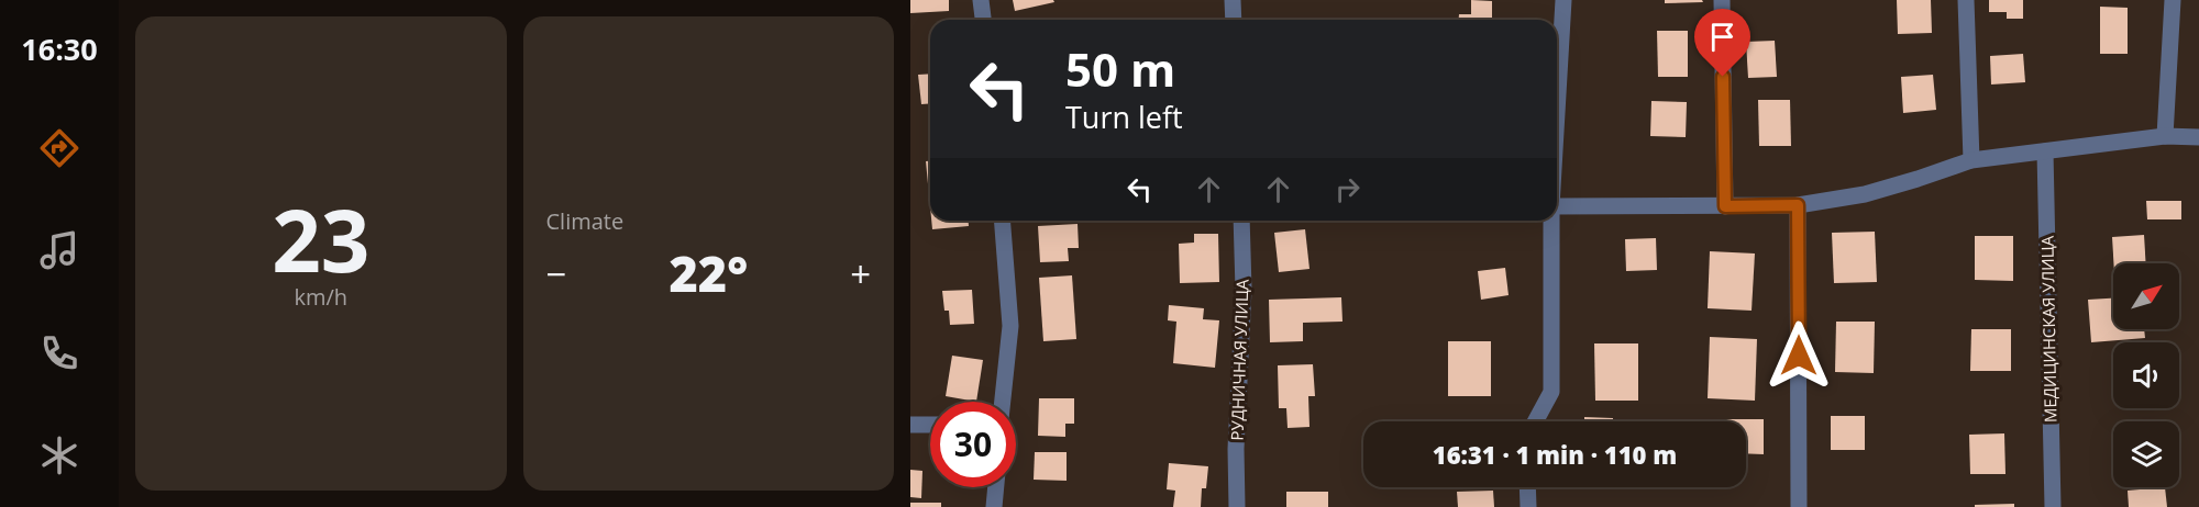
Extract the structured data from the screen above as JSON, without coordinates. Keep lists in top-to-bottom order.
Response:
{
  "streets": {
    "street": ["МЕДИЦИНСКАЯ УЛИЦА", "РУДНИЧНАЯ УЛИЦА"]
  },
  "north": "top right",
  "page": {
    "tabs": "16:30",
    "tile": [
      ["23", "km/h"],
      "Climate"
    ],
    "turn": ["50 m", "Turn left"],
    "heat": ["−", "22°", "+"],
    "limit": "30",
    "trip": "16:31 · 1 min · 110 m"
  }
}
